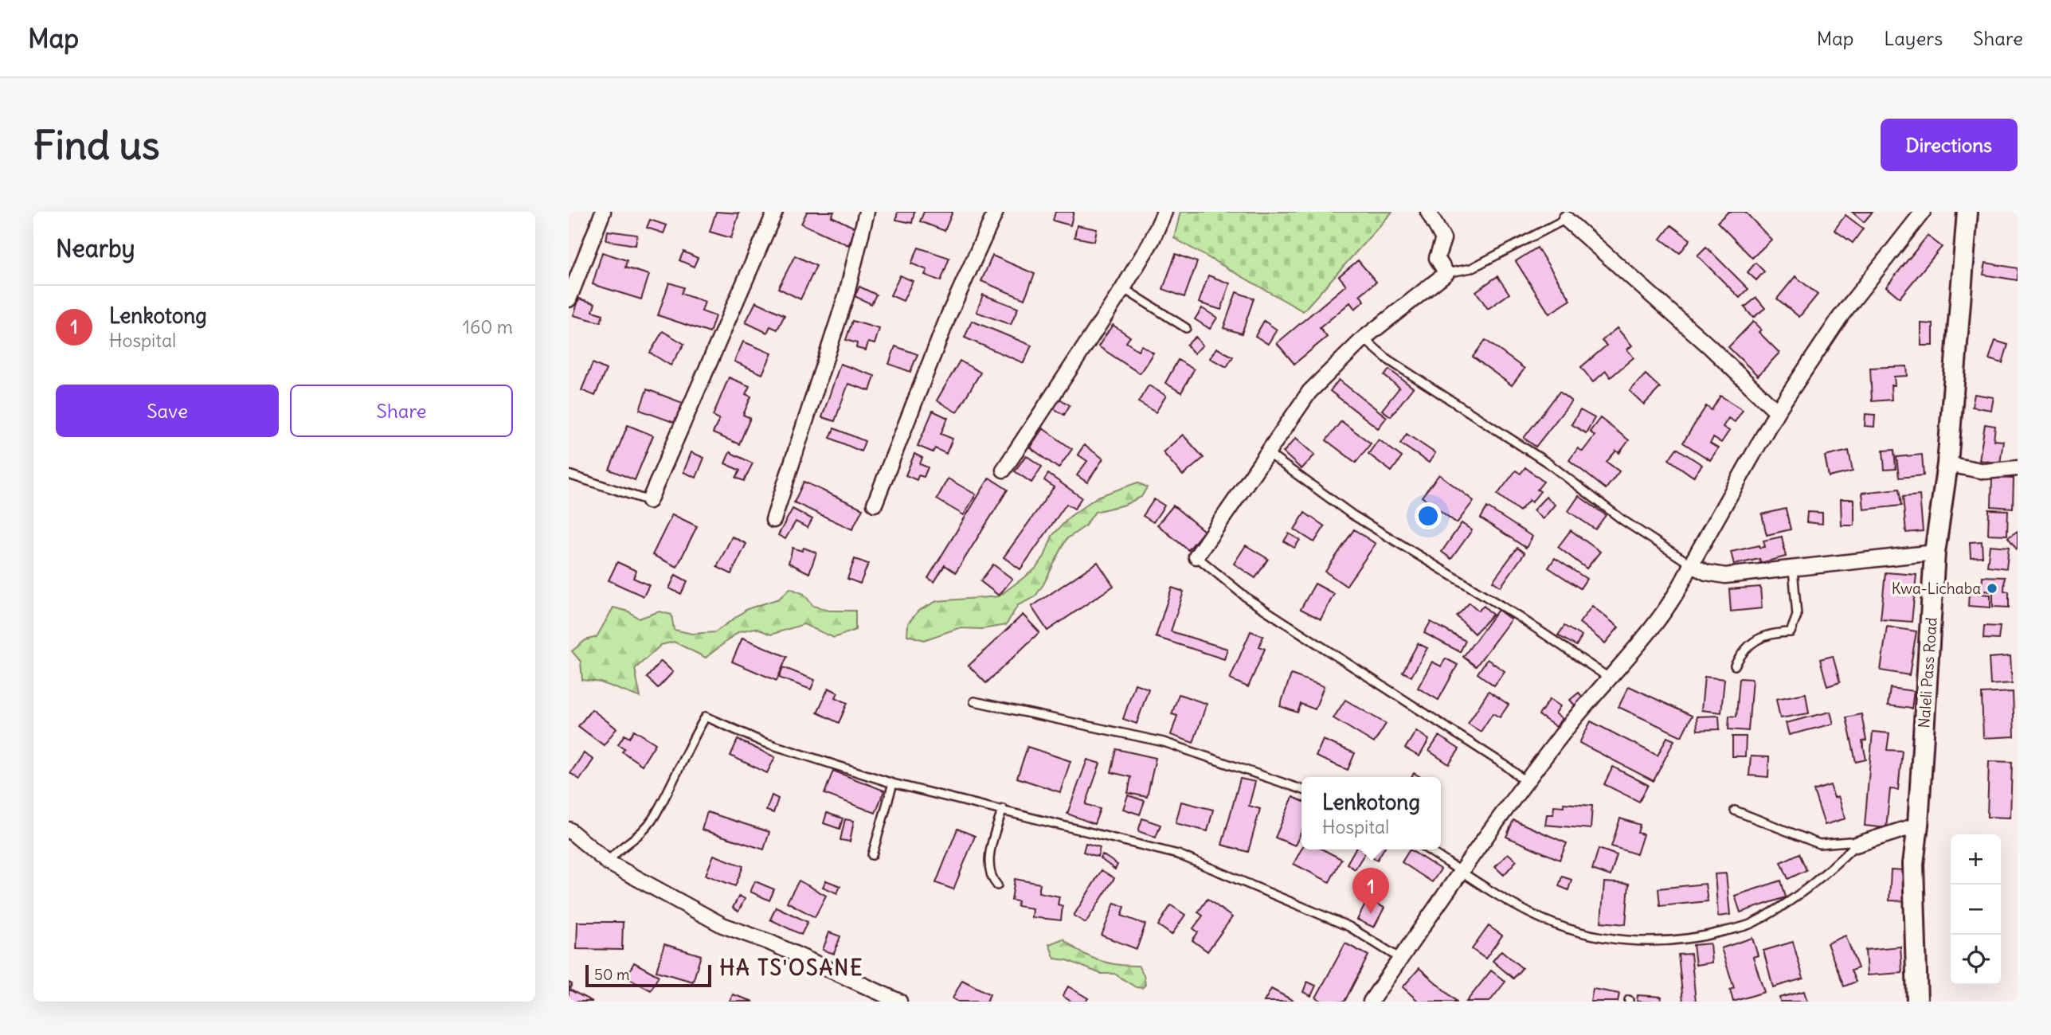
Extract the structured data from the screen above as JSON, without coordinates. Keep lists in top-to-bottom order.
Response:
{
  "streets": {
    "main road": ["Naleli Pass Road"]
  },
  "districts": ["HA TS'OSANE"],
  "places": ["Kwa-Lichaba"],
  "scale_bar": "50 m",
  "page": {
    "header": "Map",
    "nav": ["Map", "Layers", "Share"],
    "buttons": [
      "Directions",
      ["Save", "Share"]
    ],
    "title": "Find us",
    "heading": "Nearby",
    "list": [
      {
        "mark": "1",
        "name": "Lenkotong",
        "note": "Hospital",
        "value": "160 m"
      }
    ],
    "popup": ["Lenkotong", "Hospital"],
    "map_buttons": ["+", "−"],
    "pins": "1",
    "scale": "50 m"
  }
}
